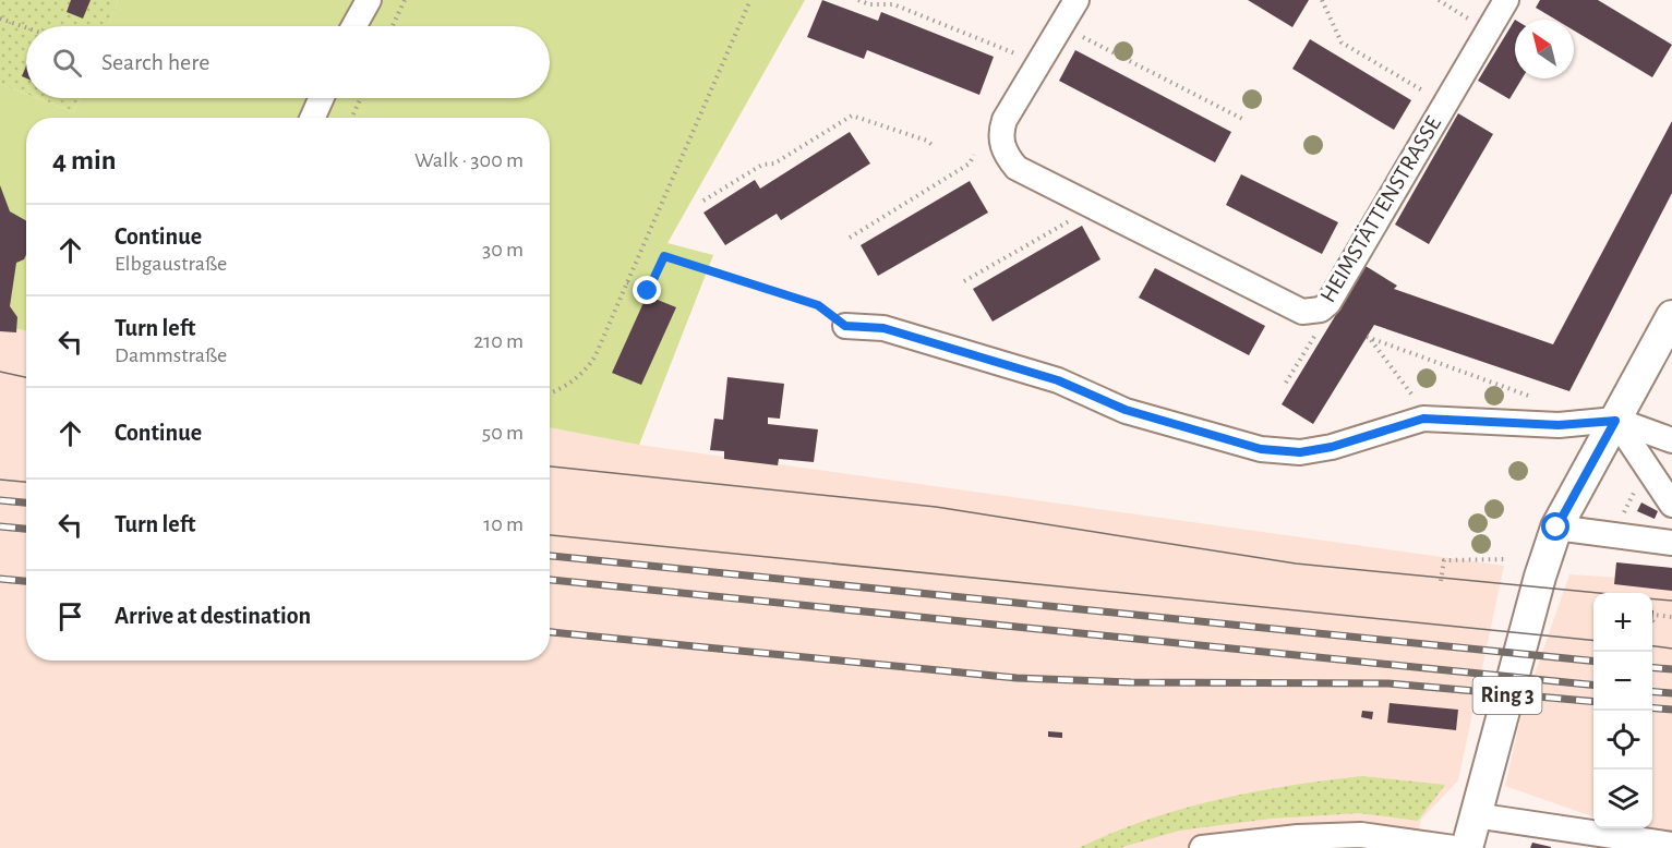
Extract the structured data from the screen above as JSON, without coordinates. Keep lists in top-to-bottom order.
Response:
{
  "streets": {
    "main road": ["Ring 3"],
    "street": ["HEIMSTÄTTENSTRASSE"]
  },
  "north": "top left",
  "page": {
    "search": "Search here",
    "heading": ["4 min", "Walk · 300 m"],
    "list": [
      ["Continue", "Elbgaustraße", "30 m"],
      ["Turn left", "Dammstraße", "210 m"],
      ["Continue", "50 m"],
      ["Turn left", "10 m"],
      "Arrive at destination"
    ],
    "map_buttons": ["+", "−"]
  }
}
